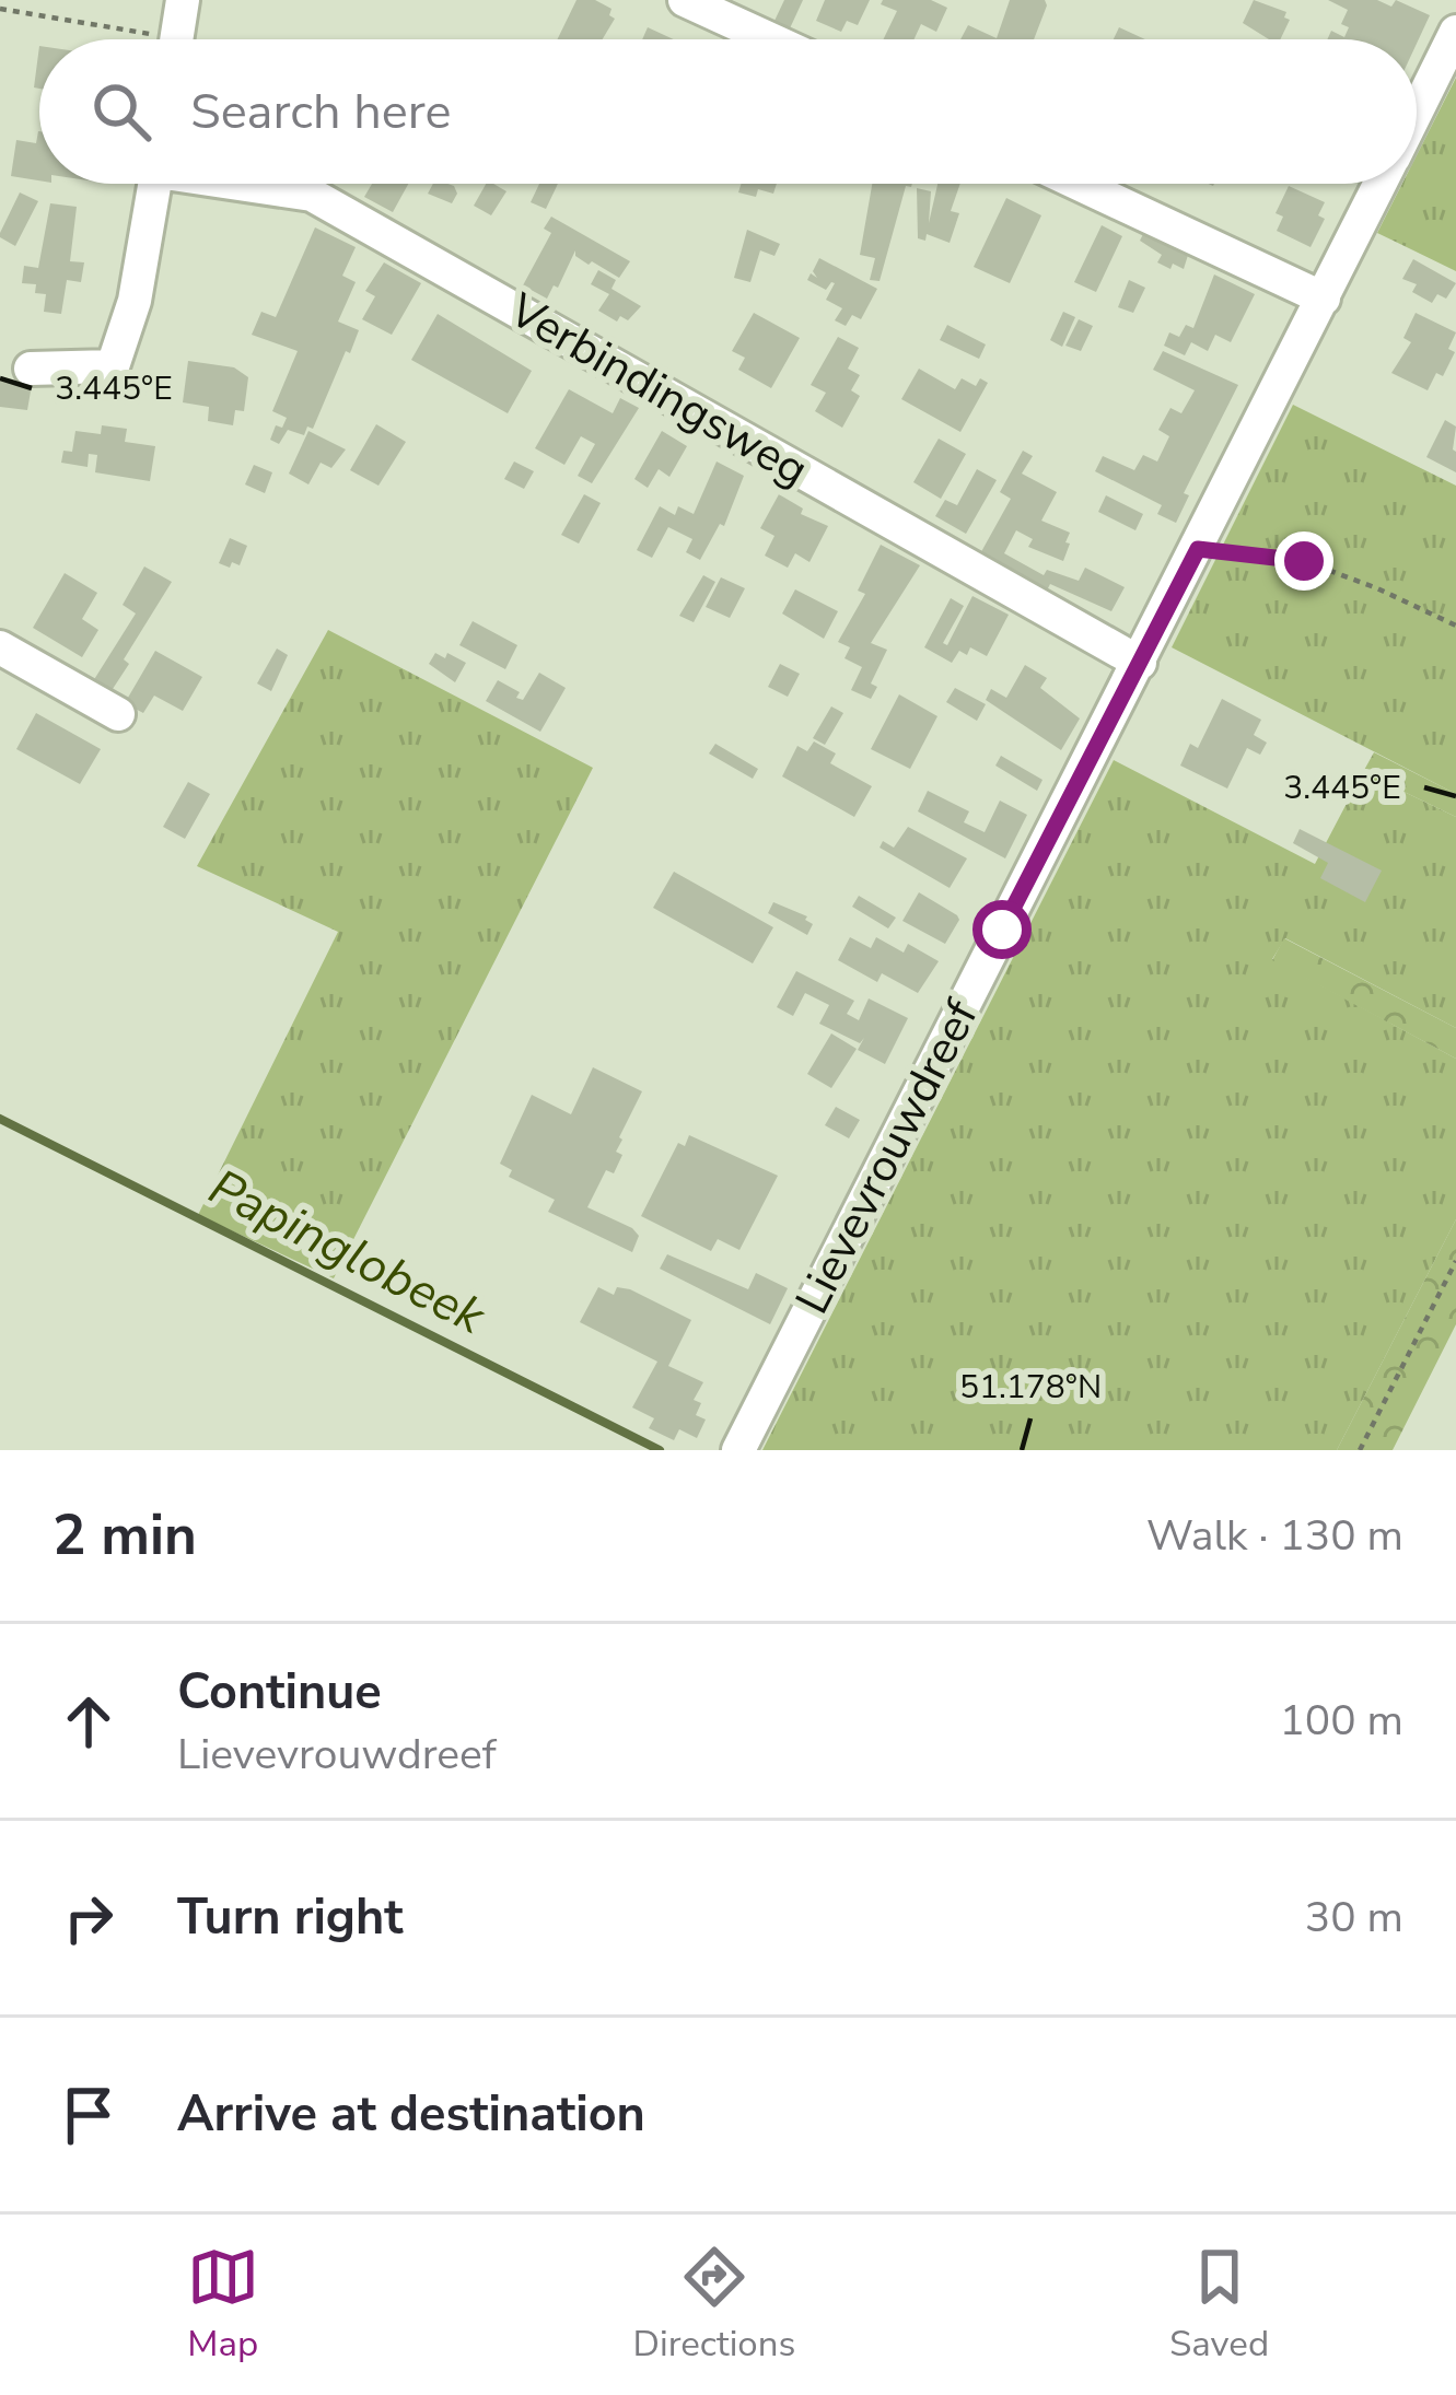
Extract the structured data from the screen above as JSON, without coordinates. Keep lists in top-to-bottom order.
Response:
{
  "streets": {
    "street": ["Verbindingsweg", "Lievevrouwdreef"]
  },
  "crossings": [
    ["Verbindingsweg", "Lievevrouwdreef"]
  ],
  "water": ["Papinglobeek"],
  "page": {
    "search": "Search here",
    "heading": ["2 min", "Walk · 130 m"],
    "list": [
      ["Continue", "Lievevrouwdreef", "100 m"],
      ["Turn right", "30 m"],
      "Arrive at destination"
    ],
    "nav": ["Map", "Directions", "Saved"]
  },
  "coordinates": ["3.445°E", "51.178°N"]
}
